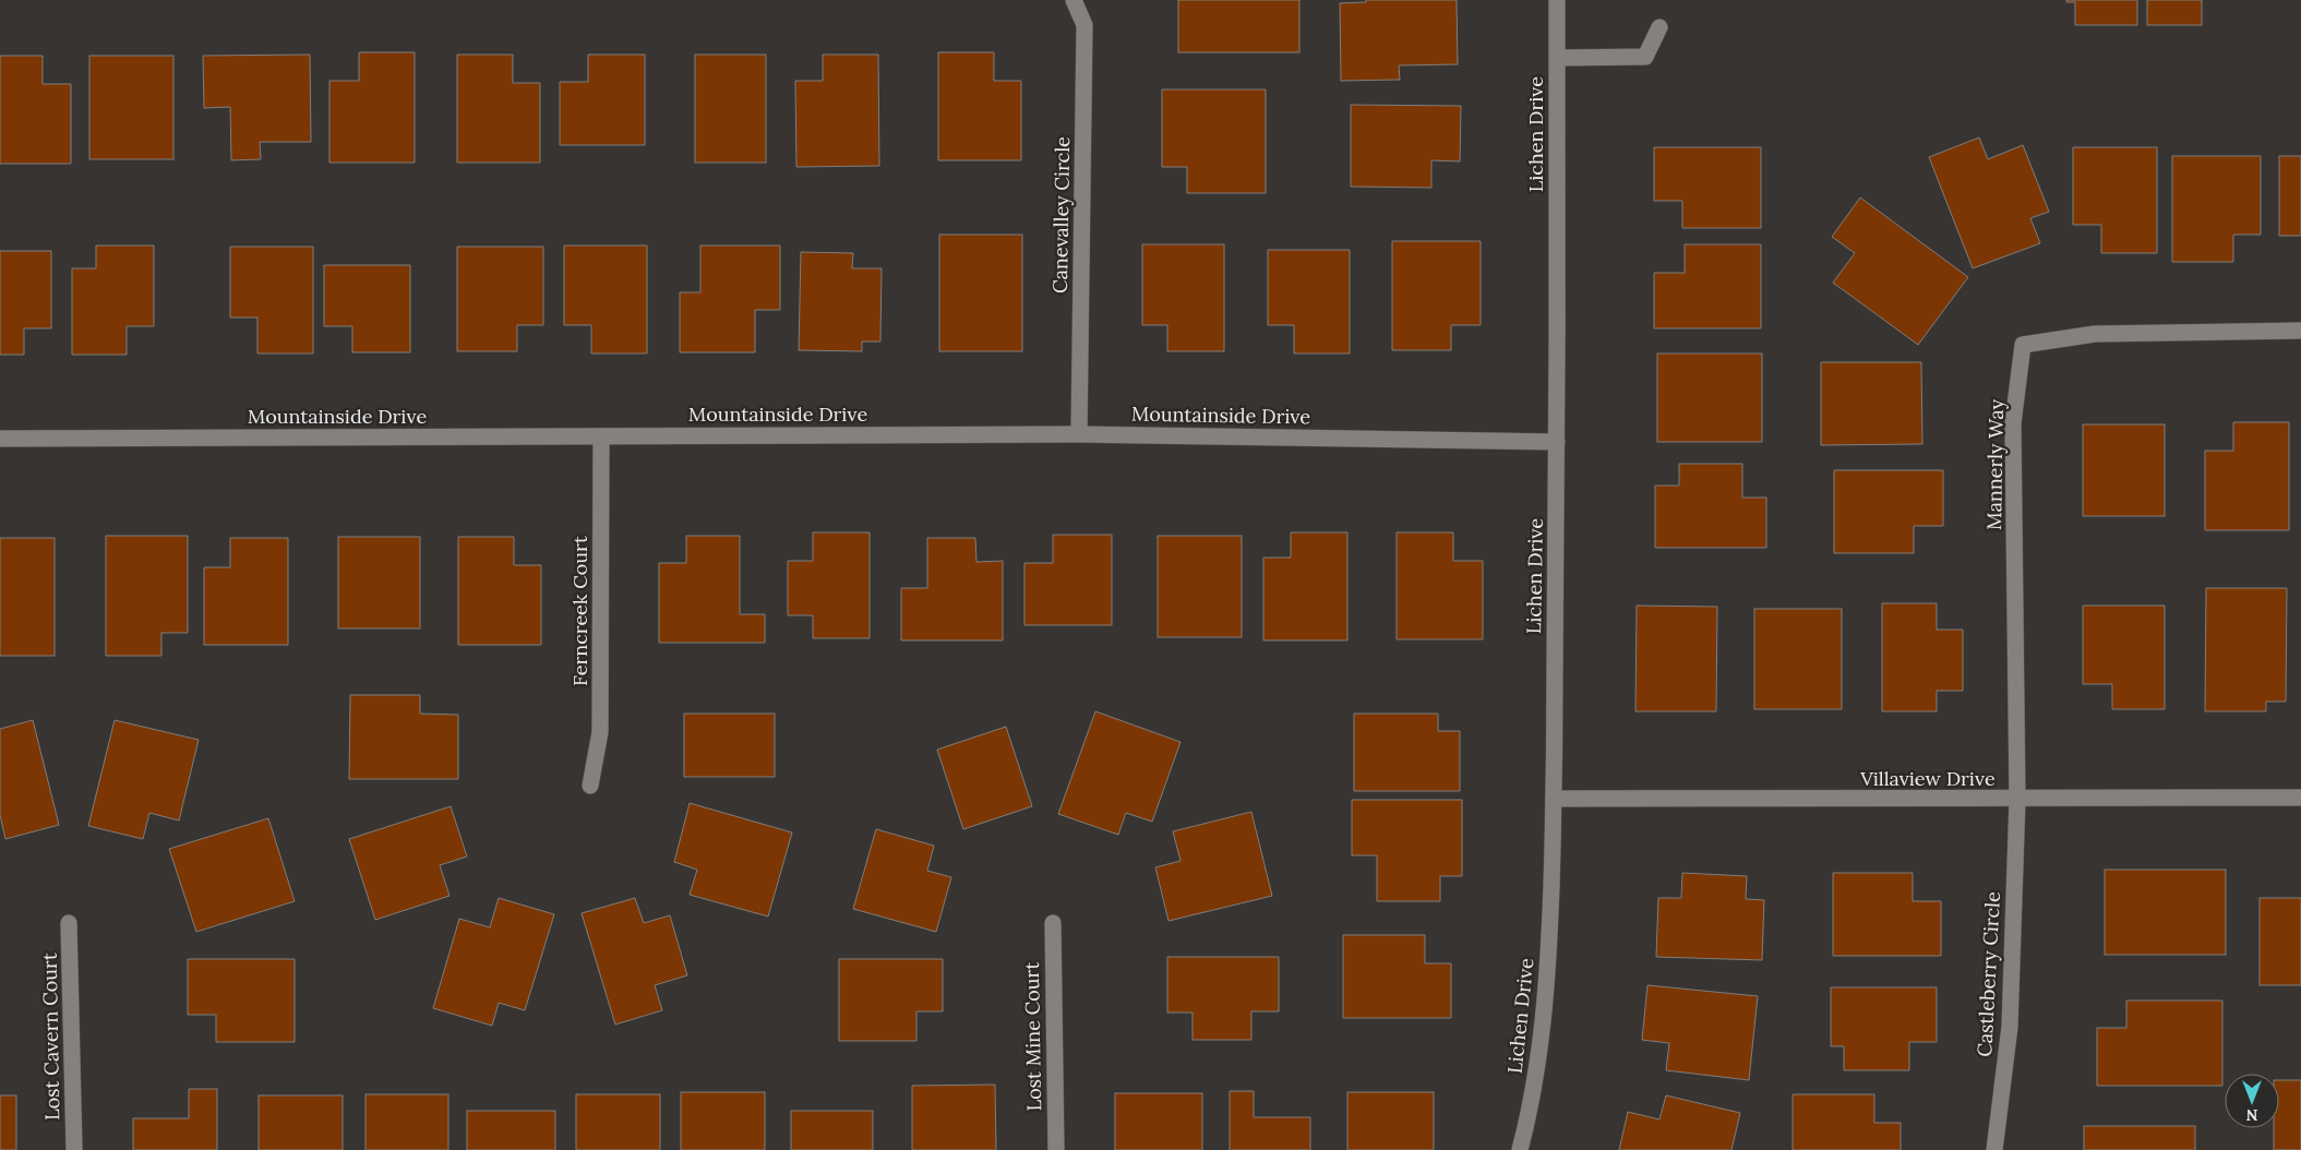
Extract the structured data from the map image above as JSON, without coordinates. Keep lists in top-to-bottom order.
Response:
{
  "streets": {
    "street": [
      "Lichen Drive",
      "Canevalley Circle",
      "Mountainside Drive",
      "Mannerly Way",
      "Ferncreek Court",
      "Villaview Drive",
      "Castleberry Circle",
      "Lost Cavern Court",
      "Lost Mine Court"
    ]
  },
  "crossings": [
    ["Lichen Drive", "Mountainside Drive"],
    ["Lichen Drive", "Villaview Drive"],
    ["Canevalley Circle", "Mountainside Drive"],
    ["Mountainside Drive", "Ferncreek Court"],
    ["Mannerly Way", "Villaview Drive"],
    ["Mannerly Way", "Castleberry Circle"],
    ["Villaview Drive", "Castleberry Circle"]
  ],
  "north": "bottom"
}
